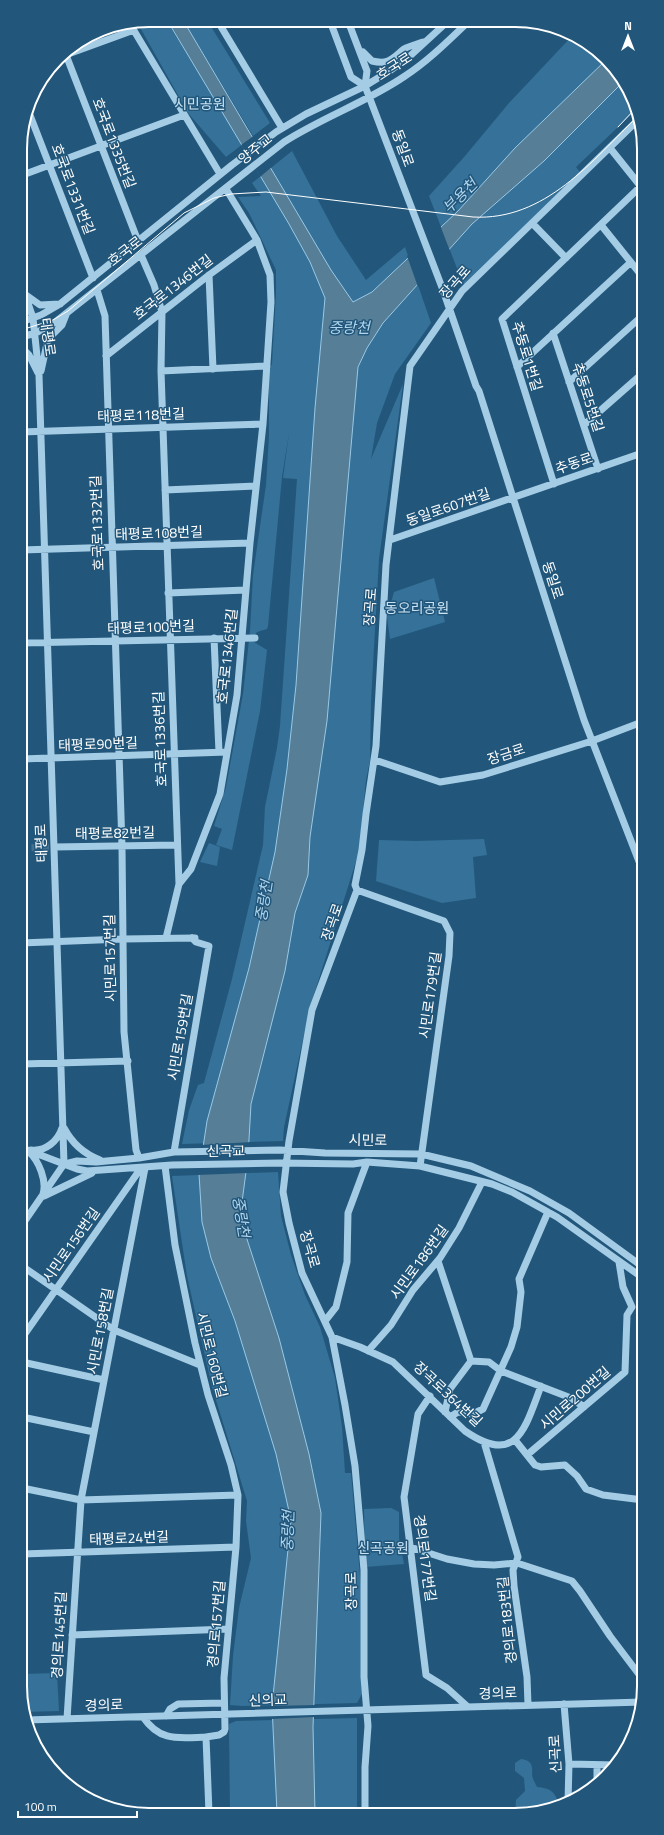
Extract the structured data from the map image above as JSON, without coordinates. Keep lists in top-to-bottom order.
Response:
{
  "streets": {
    "street": [
      "호국로",
      "호국로1335번길",
      "동일로",
      "양주교",
      "호국로1331번길",
      "장곡로",
      "호국로1346번길",
      "태평로",
      "추동로1번길",
      "추동로5번길",
      "태평로118번길",
      "추동로",
      "동일로607번길",
      "호국로1332번길",
      "태평로108번길",
      "태평로100번길",
      "호국로1336번길",
      "태평로90번길",
      "장금로",
      "태평로82번길",
      "시민로157번길",
      "시민로179번길",
      "시민로159번길",
      "시민로",
      "신곡교",
      "시민로156번길",
      "시민로186번길",
      "시민로158번길",
      "시민로160번길",
      "장곡로364번길",
      "시민로200번길",
      "태평로24번길",
      "경의로177번길",
      "경의로183번길",
      "경의로157번길",
      "경의로145번길",
      "경의로",
      "신의교",
      "신곡로"
    ]
  },
  "crossings": [
    ["호국로", "호국로1335번길"],
    ["호국로", "동일로"],
    ["호국로", "양주교"],
    ["호국로", "호국로1331번길"],
    ["호국로", "호국로1346번길"],
    ["호국로", "태평로"],
    ["호국로", "호국로1332번길"],
    ["호국로", "호국로1336번길"],
    ["동일로", "장곡로"],
    ["동일로", "추동로"],
    ["동일로", "동일로607번길"],
    ["동일로", "장금로"],
    ["장곡로", "동일로607번길"],
    ["장곡로", "장금로"],
    ["장곡로", "시민로179번길"],
    ["장곡로", "시민로"],
    ["장곡로", "신곡교"],
    ["장곡로", "장곡로364번길"],
    ["장곡로", "경의로"],
    ["호국로1346번길", "태평로118번길"],
    ["호국로1346번길", "호국로1332번길"],
    ["호국로1346번길", "태평로108번길"],
    ["호국로1346번길", "태평로100번길"],
    ["호국로1346번길", "호국로1336번길"],
    ["호국로1346번길", "태평로90번길"],
    ["호국로1346번길", "시민로159번길"],
    ["태평로", "태평로118번길"],
    ["태평로", "태평로108번길"],
    ["태평로", "태평로100번길"],
    ["태평로", "태평로90번길"],
    ["태평로", "태평로82번길"],
    ["태평로", "시민로"],
    ["추동로1번길", "추동로"],
    ["추동로5번길", "추동로"],
    ["태평로118번길", "호국로1332번길"],
    ["태평로118번길", "호국로1336번길"],
    ["추동로", "동일로607번길"],
    ["호국로1332번길", "태평로108번길"],
    ["호국로1332번길", "태평로100번길"],
    ["호국로1332번길", "태평로90번길"],
    ["호국로1332번길", "시민로157번길"],
    ["태평로108번길", "호국로1336번길"],
    ["태평로100번길", "호국로1336번길"],
    ["호국로1336번길", "태평로90번길"],
    ["호국로1336번길", "태평로82번길"],
    ["태평로90번길", "시민로157번길"],
    ["태평로82번길", "시민로157번길"],
    ["시민로157번길", "시민로"],
    ["시민로179번길", "시민로"],
    ["시민로159번길", "시민로"],
    ["시민로", "신곡교"],
    ["시민로", "시민로156번길"],
    ["시민로", "시민로186번길"],
    ["시민로", "시민로158번길"],
    ["시민로", "시민로160번길"],
    ["시민로", "시민로200번길"],
    ["신곡교", "시민로160번길"],
    ["시민로156번길", "시민로158번길"],
    ["시민로186번길", "장곡로364번길"],
    ["시민로158번길", "태평로24번길"],
    ["시민로158번길", "경의로145번길"],
    ["시민로160번길", "태평로24번길"],
    ["시민로160번길", "경의로157번길"],
    ["장곡로364번길", "경의로177번길"],
    ["장곡로364번길", "경의로183번길"],
    ["태평로24번길", "경의로157번길"],
    ["태평로24번길", "경의로145번길"],
    ["경의로177번길", "경의로"],
    ["경의로183번길", "경의로"],
    ["경의로145번길", "경의로"],
    ["경의로", "신의교"],
    ["경의로", "신곡로"]
  ],
  "water": ["부용천", "중랑천"],
  "parks": ["시민공원", "동오리공원", "신곡공원"],
  "scale_bar": "100 m",
  "north": "top"
}
